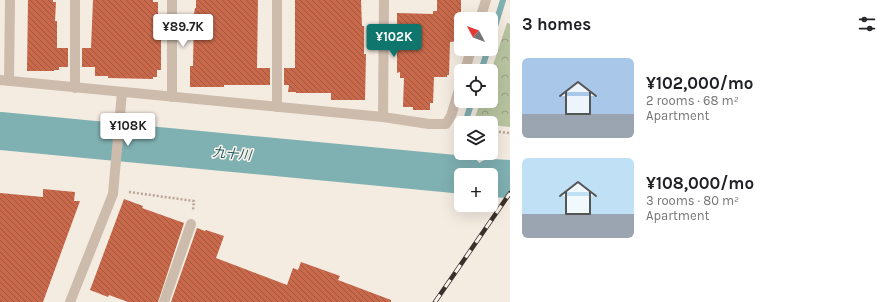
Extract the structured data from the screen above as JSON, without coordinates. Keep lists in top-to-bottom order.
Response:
{
  "water": ["九十川"],
  "north": "top left",
  "page": {
    "heading": "3 homes",
    "map_buttons": "+",
    "price": ["¥89.7K", "¥102K", "¥108K"],
    "list": [
      {
        "name": "¥102,000/mo",
        "note": "2 rooms · 68 m² · Apartment"
      },
      {
        "name": "¥108,000/mo",
        "note": "3 rooms · 80 m² · Apartment"
      }
    ]
  }
}
